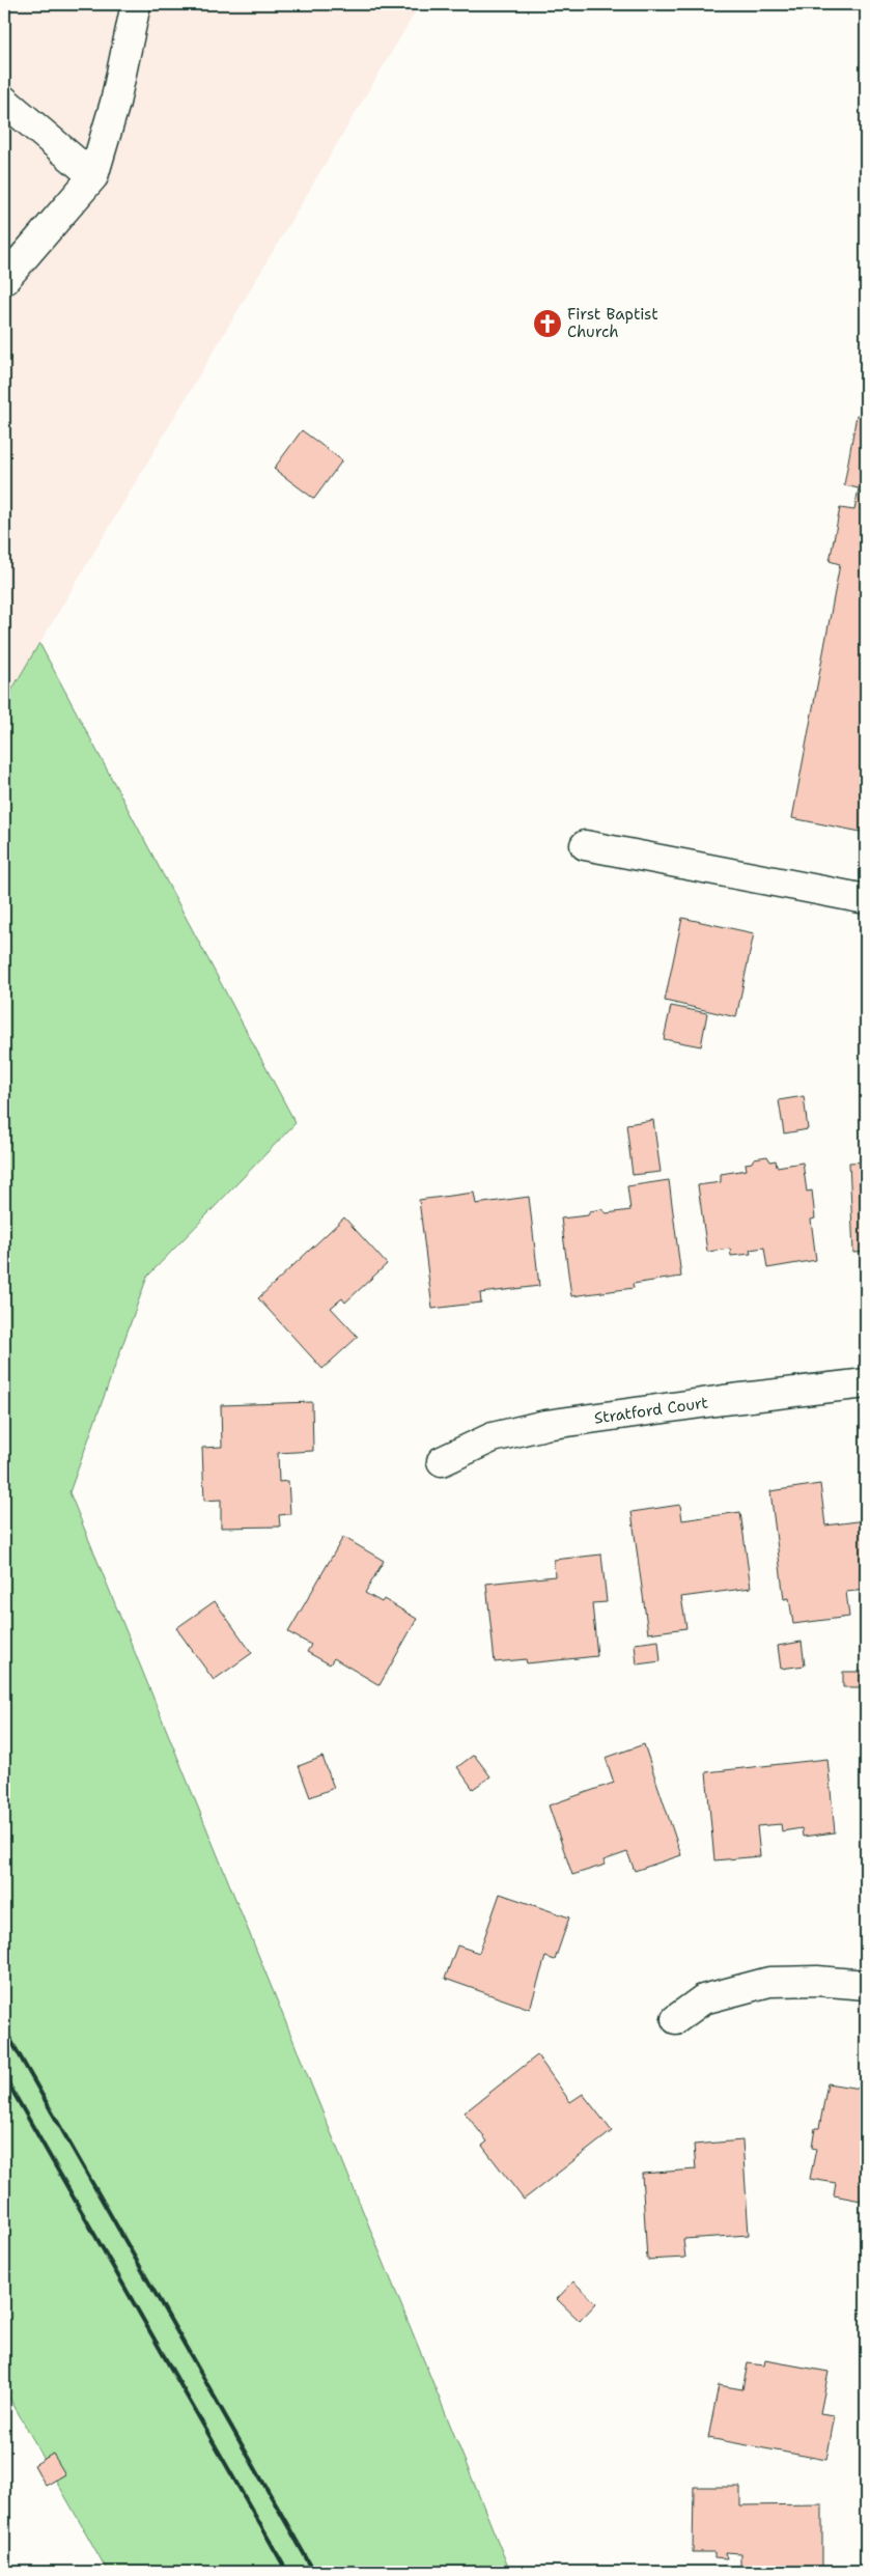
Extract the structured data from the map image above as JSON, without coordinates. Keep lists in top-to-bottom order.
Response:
{
  "streets": {
    "street": ["Stratford Court"]
  },
  "places": {
    "church": ["First Baptist Church"]
  }
}
